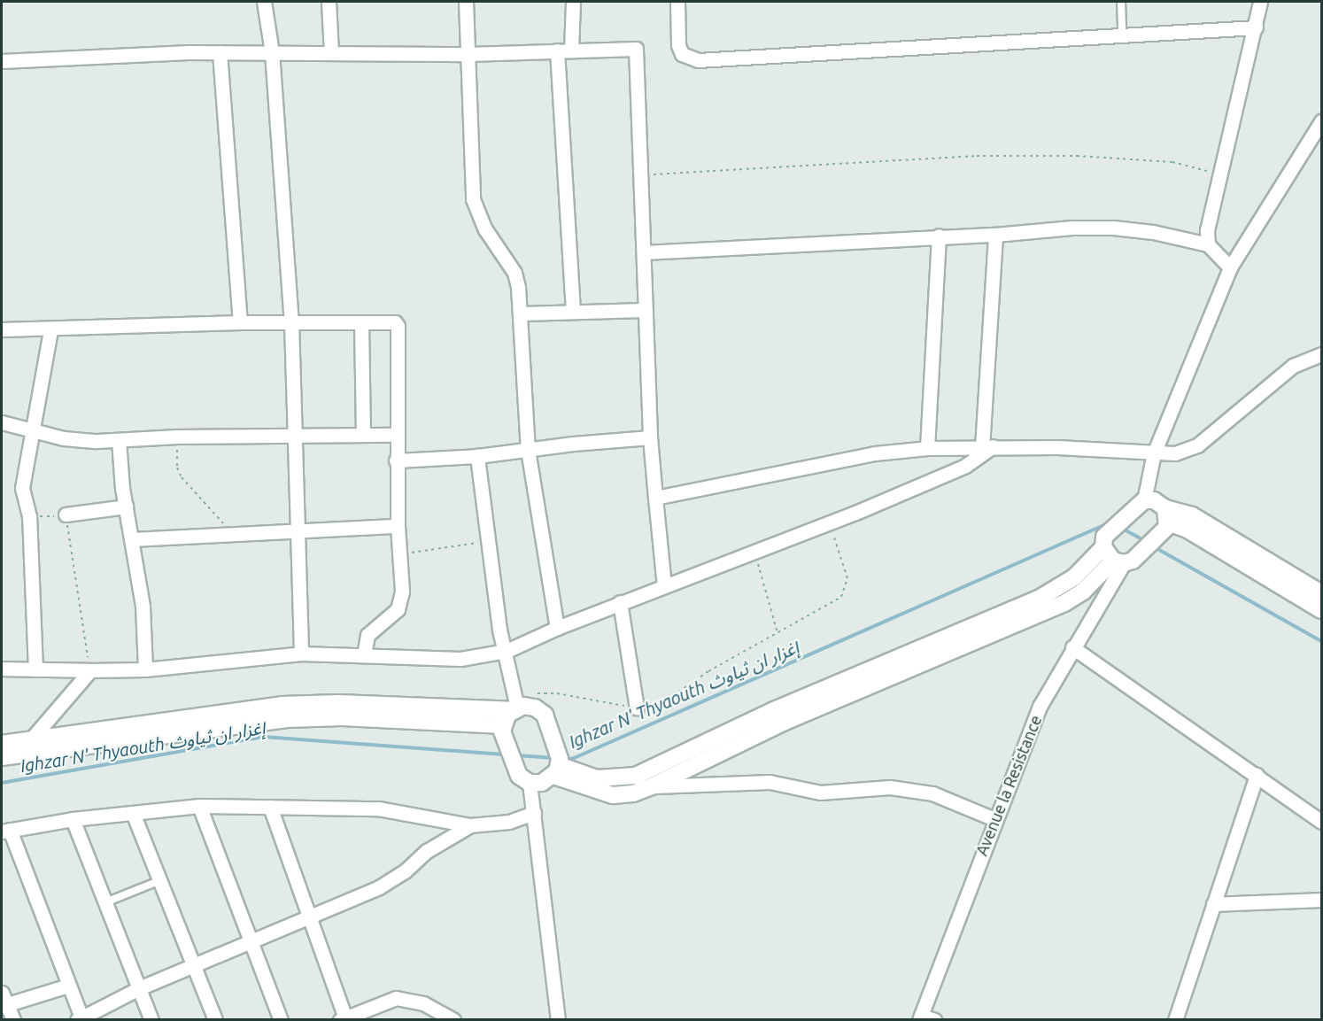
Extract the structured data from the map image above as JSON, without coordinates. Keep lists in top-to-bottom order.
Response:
{
  "streets": {
    "street": ["Avenue la Resistance"]
  },
  "water": ["Ighzar N' Thyaouth إغزار ان ثياوث"]
}
